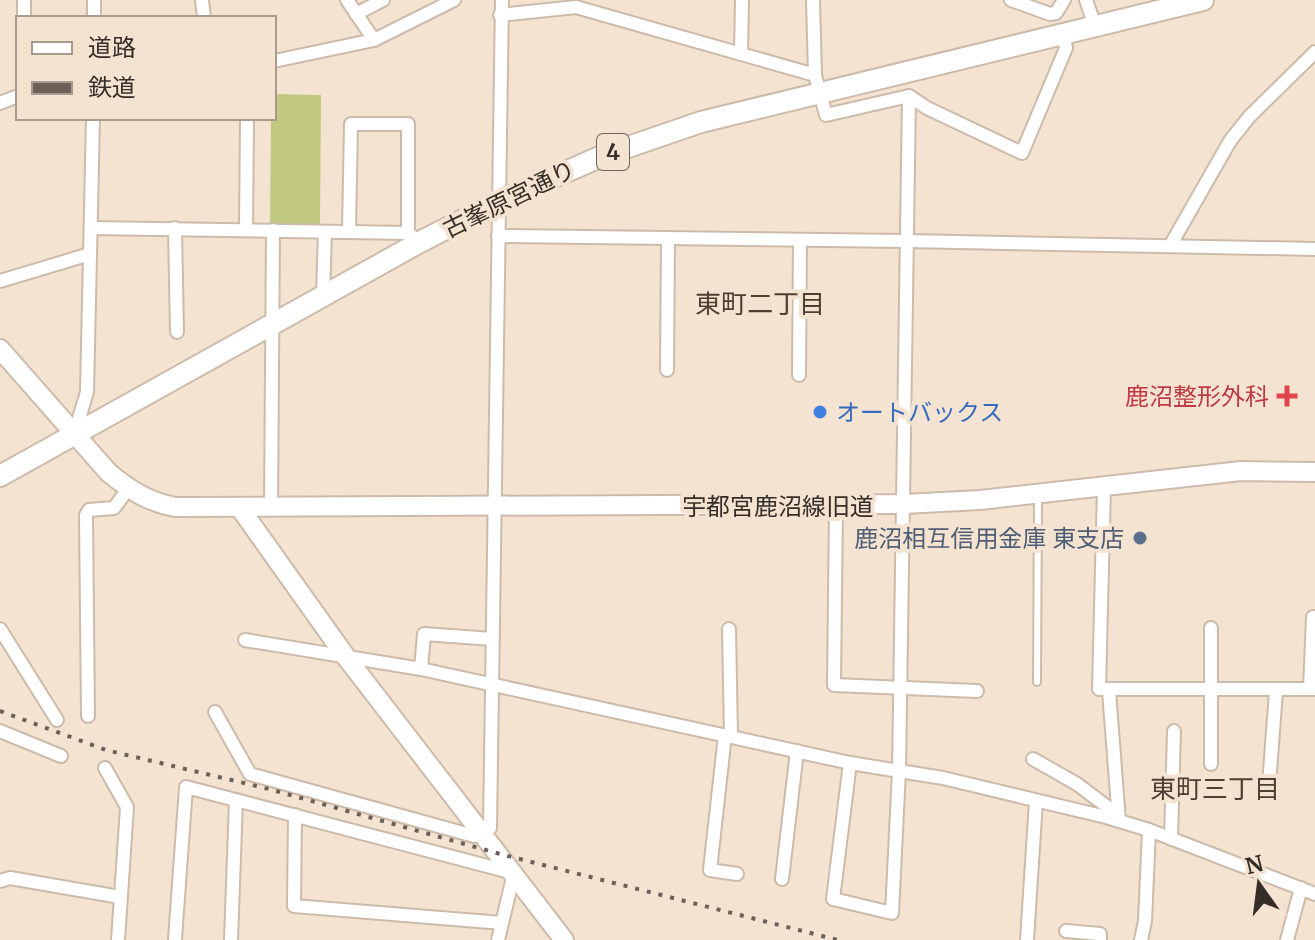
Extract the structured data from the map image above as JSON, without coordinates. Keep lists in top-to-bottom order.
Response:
{
  "streets": {
    "main road": ["4", "古峯原宮通り"],
    "street": ["宇都宮鹿沼線旧道"]
  },
  "districts": ["東町二丁目", "東町三丁目"],
  "places": {
    "health": ["鹿沼整形外科"],
    "other": ["オートバックス", "鹿沼相互信用金庫 東支店"]
  },
  "legend": ["道路", "鉄道"],
  "north": "top"
}
